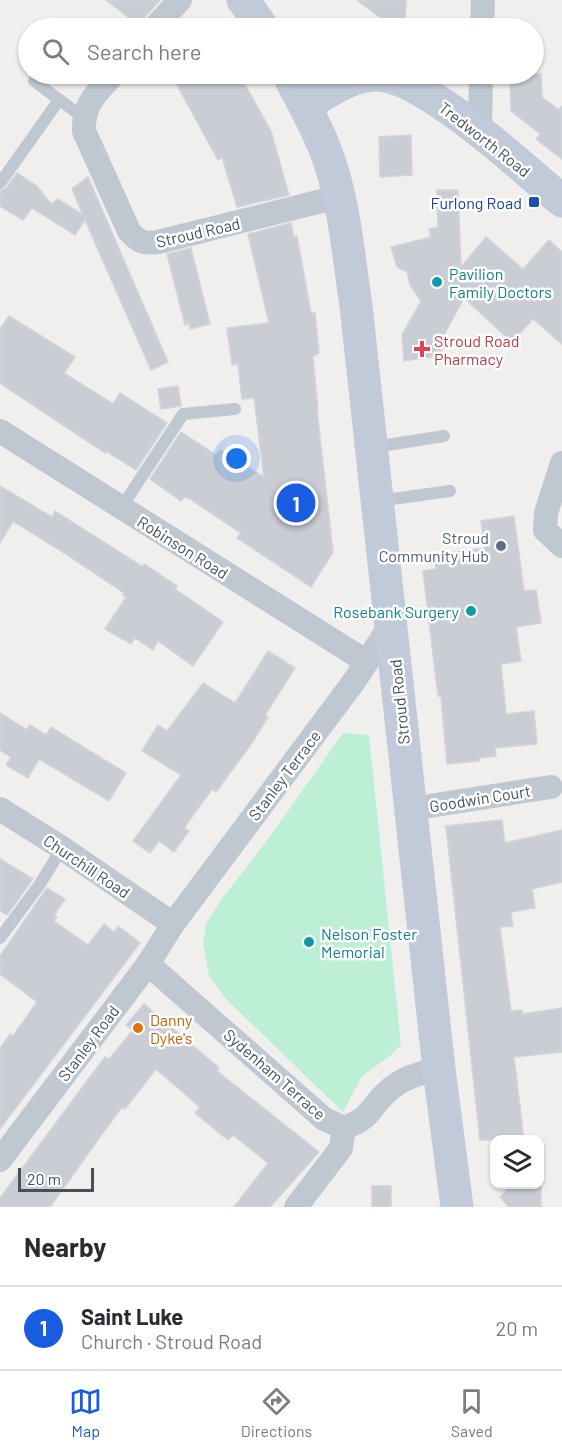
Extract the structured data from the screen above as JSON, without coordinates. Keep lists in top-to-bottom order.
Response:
{
  "streets": {
    "main road": ["Tredworth Road", "Stroud Road"],
    "street": [
      "Robinson Road",
      "Stanley Terrace",
      "Goodwin Court",
      "Churchill Road",
      "Stanley Road",
      "Sydenham Terrace"
    ]
  },
  "crossings": [
    ["Tredworth Road", "Stroud Road"],
    ["Stroud Road", "Stanley Terrace"],
    ["Stroud Road", "Goodwin Court"],
    ["Stroud Road", "Sydenham Terrace"],
    ["Robinson Road", "Stanley Terrace"],
    ["Stanley Terrace", "Churchill Road"],
    ["Stanley Terrace", "Stanley Road"],
    ["Churchill Road", "Stanley Road"],
    ["Stanley Road", "Sydenham Terrace"]
  ],
  "places": {
    "transit": ["Furlong Road"],
    "other": [
      "Pavilion Family Doctors",
      "Stroud Community Hub",
      "Rosebank Surgery",
      "Nelson Foster Memorial",
      "Danny Dyke's"
    ],
    "health": ["Stroud Road Pharmacy"]
  },
  "scale_bar": "20 m",
  "page": {
    "search": "Search here",
    "pins": "1",
    "scale": "20 m",
    "heading": "Nearby",
    "list": [
      {
        "mark": "1",
        "name": "Saint Luke",
        "note": "Church · Stroud Road",
        "value": "20 m"
      }
    ],
    "nav": ["Map", "Directions", "Saved"]
  }
}
